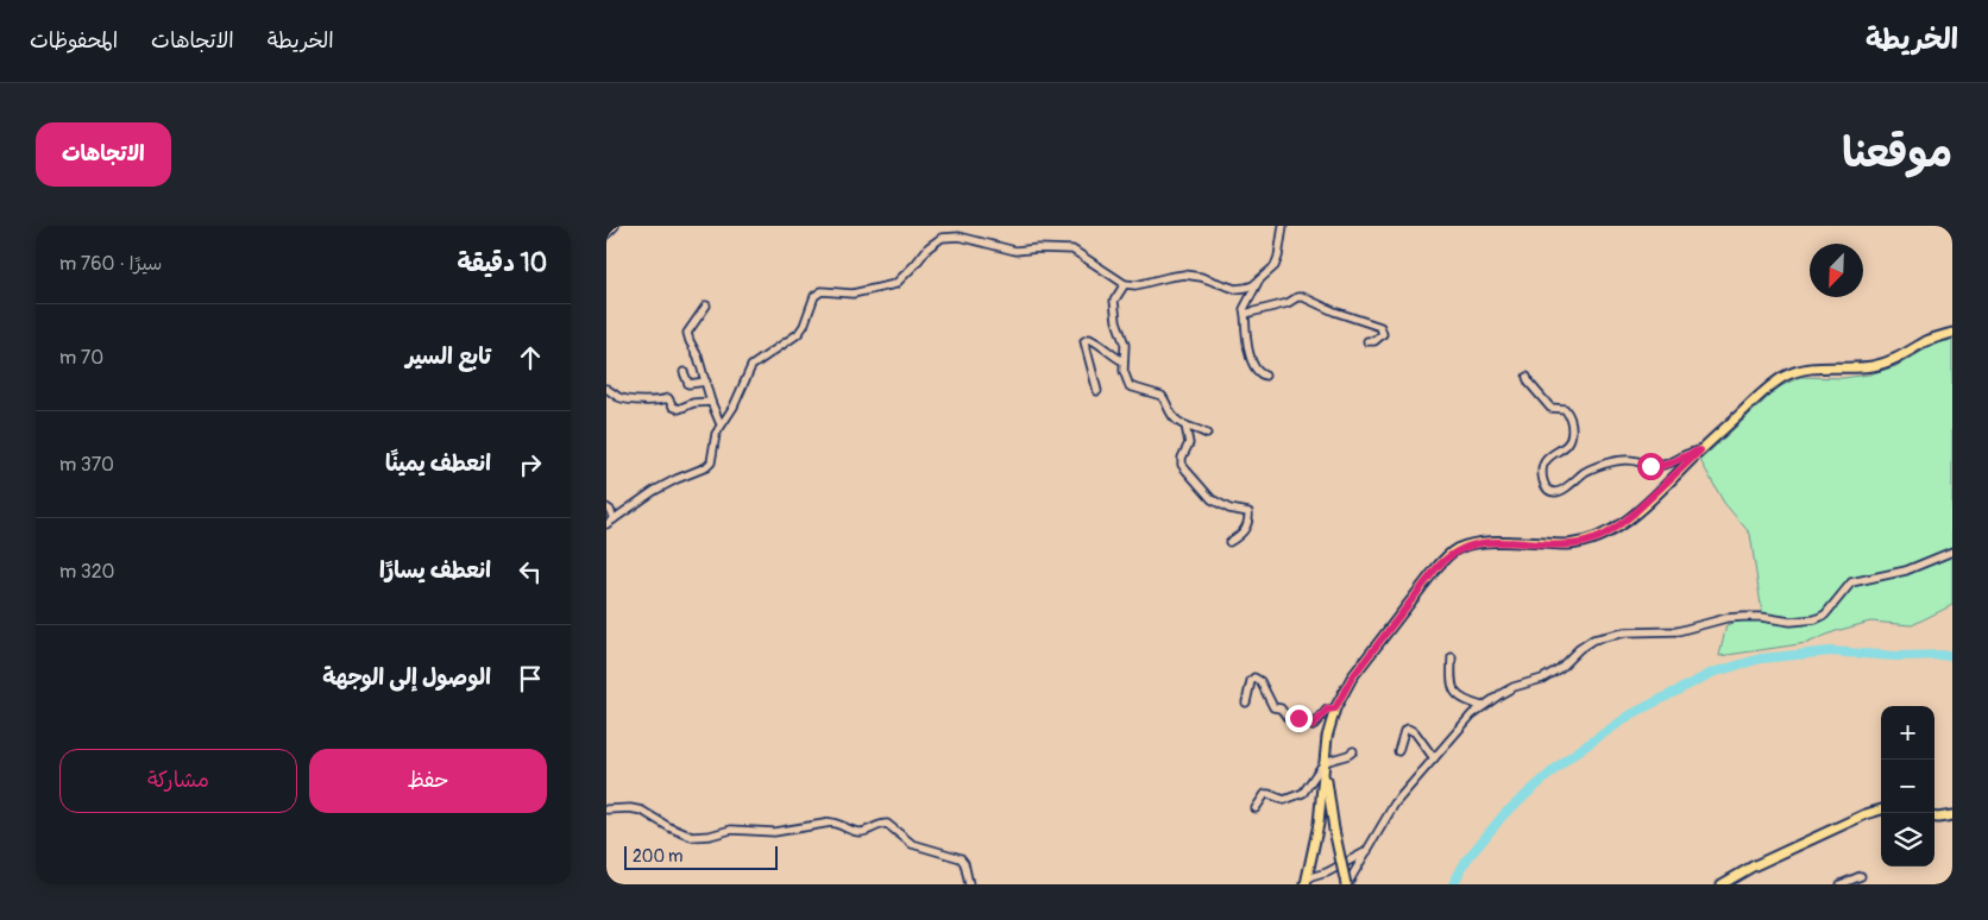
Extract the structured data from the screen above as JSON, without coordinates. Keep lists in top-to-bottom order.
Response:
{
  "scale_bar": "200 m",
  "north": "bottom left",
  "page": {
    "header": "الخريطة",
    "nav": ["الخريطة", "الاتجاهات", "المحفوظات"],
    "title": "موقعنا",
    "buttons": [
      "الاتجاهات",
      ["حفظ", "مشاركة"]
    ],
    "heading": ["10 دقيقة", "سيرًا · 760 m"],
    "list": [
      ["تابع السير", "70 m"],
      ["انعطف يمينًا", "370 m"],
      ["انعطف يسارًا", "320 m"],
      "الوصول إلى الوجهة"
    ],
    "map_buttons": ["+", "−"],
    "scale": "200 m"
  }
}
